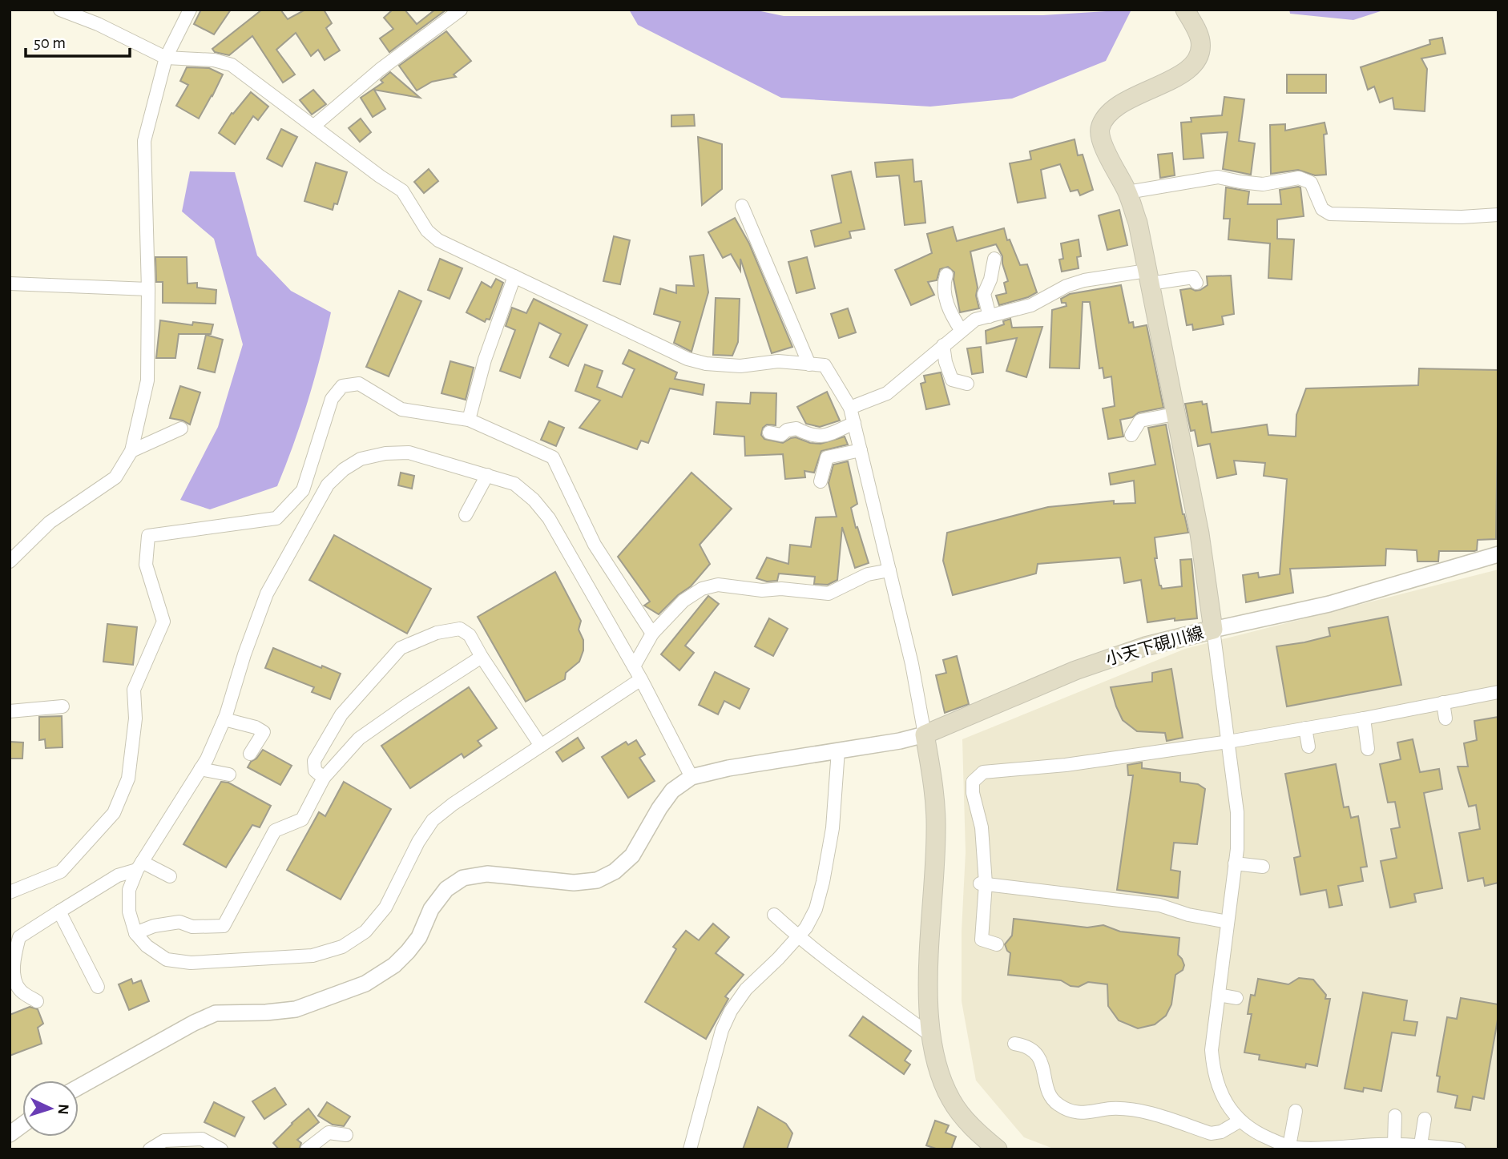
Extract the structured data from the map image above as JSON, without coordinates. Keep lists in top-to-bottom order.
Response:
{
  "streets": {
    "main road": ["小天下硯川線"]
  },
  "scale_bar": "50 m",
  "north": "right"
}
